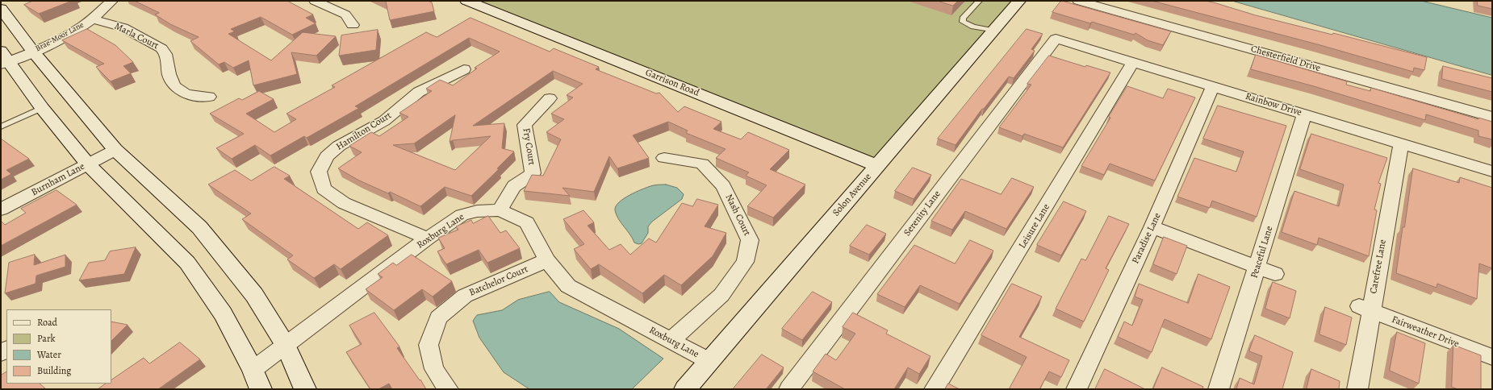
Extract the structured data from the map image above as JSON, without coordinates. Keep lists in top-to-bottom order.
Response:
{
  "streets": {
    "main road": ["Garrison Road", "Solon Avenue"],
    "street": [
      "Marla Court",
      "Brae-Moor Lane",
      "Chesterfield Drive",
      "Rainbow Drive",
      "Hamilton Court",
      "Fry Court",
      "Burnham Lane",
      "Serenity Lane",
      "Nash Court",
      "Leisure Lane",
      "Roxburg Lane",
      "Paradise Lane",
      "Peaceful Lane",
      "Carefree Lane",
      "Batchelor Court",
      "Fairweather Drive"
    ]
  },
  "crossings": [
    ["Marla Court", "Brae-Moor Lane"],
    ["Garrison Road", "Solon Avenue"],
    ["Rainbow Drive", "Serenity Lane"],
    ["Rainbow Drive", "Leisure Lane"],
    ["Rainbow Drive", "Paradise Lane"],
    ["Rainbow Drive", "Peaceful Lane"],
    ["Rainbow Drive", "Carefree Lane"],
    ["Hamilton Court", "Roxburg Lane"],
    ["Fry Court", "Roxburg Lane"],
    ["Solon Avenue", "Roxburg Lane"],
    ["Nash Court", "Roxburg Lane"],
    ["Roxburg Lane", "Batchelor Court"],
    ["Carefree Lane", "Fairweather Drive"]
  ],
  "legend": [
    "Road",
    "Park",
    "Water",
    "Building"
  ]
}
